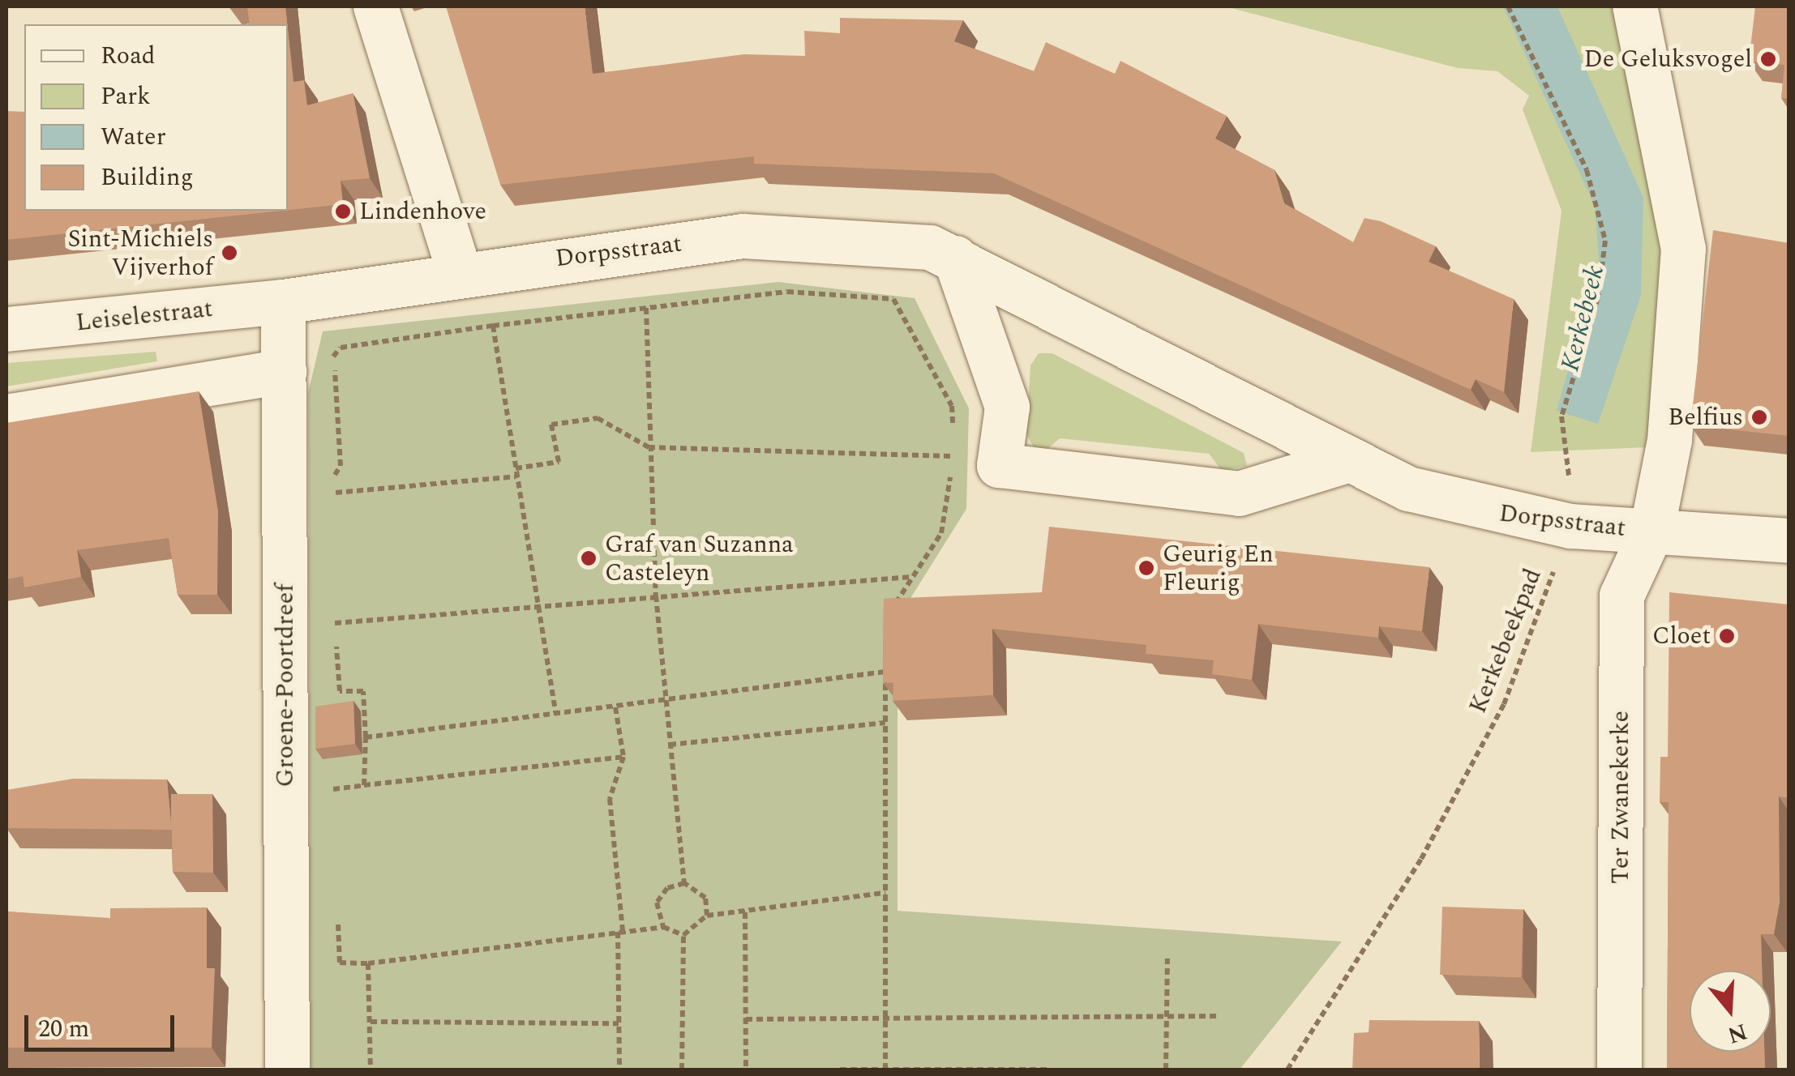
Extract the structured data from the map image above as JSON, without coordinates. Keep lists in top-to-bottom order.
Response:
{
  "streets": {
    "street": [
      "Dorpsstraat",
      "Leiselestraat",
      "Groene-Poortdreef",
      "Ter Zwanekerke"
    ],
    "path": ["Kerkebeekpad"]
  },
  "crossings": [
    ["Dorpsstraat", "Leiselestraat"],
    ["Dorpsstraat", "Kerkebeekpad"],
    ["Dorpsstraat", "Groene-Poortdreef"],
    ["Dorpsstraat", "Ter Zwanekerke"],
    ["Leiselestraat", "Groene-Poortdreef"]
  ],
  "water": ["Kerkebeek"],
  "places": [
    "De Geluksvogel",
    "Lindenhove",
    "Sint-Michiels Vijverhof",
    "Belfius",
    "Graf van Suzanna Casteleyn",
    "Geurig En Fleurig",
    "Cloet"
  ],
  "legend": [
    "Road",
    "Park",
    "Water",
    "Building"
  ],
  "scale_bar": "20 m",
  "north": "bottom"
}
